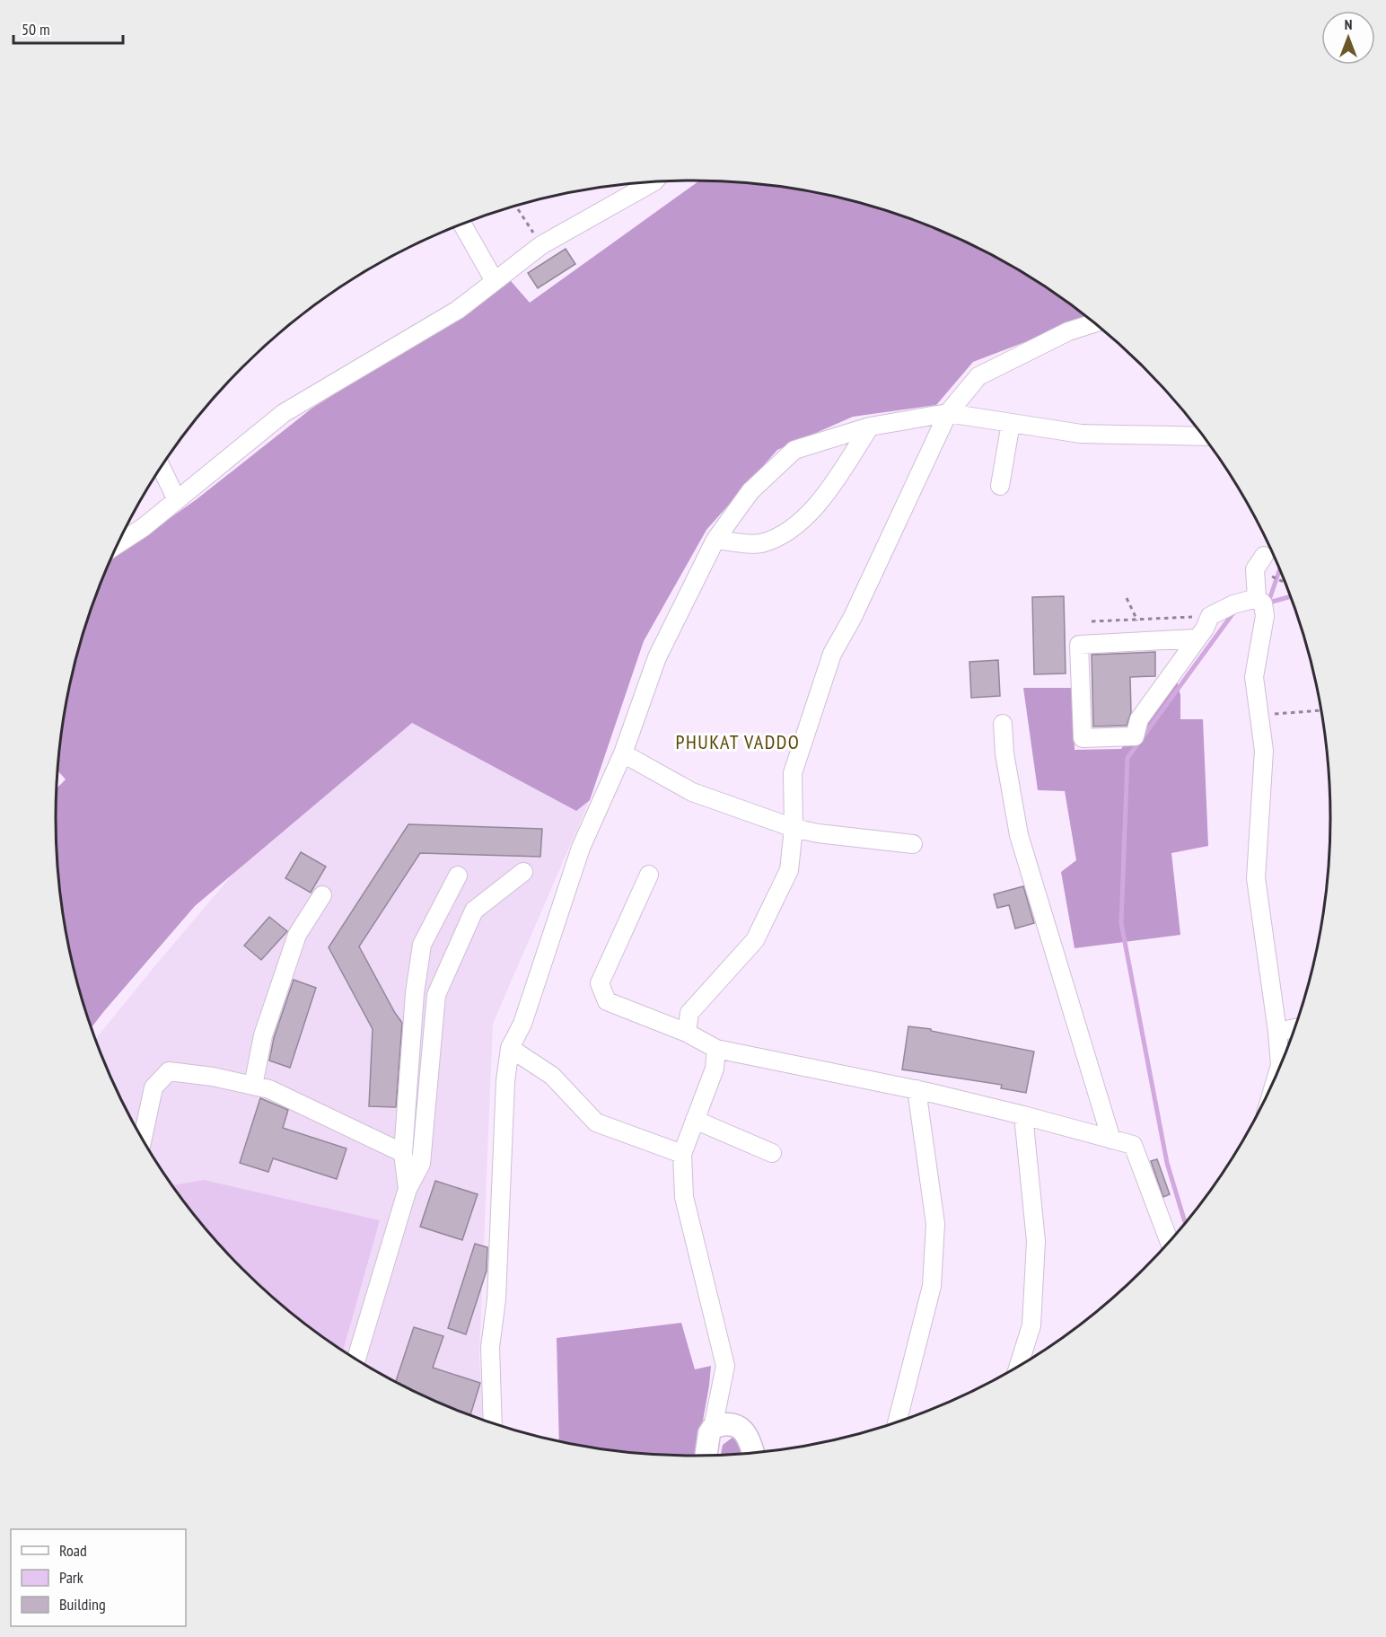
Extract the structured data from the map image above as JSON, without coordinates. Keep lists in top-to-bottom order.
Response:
{
  "districts": ["PHUKAT VADDO"],
  "legend": ["Road", "Park", "Building"],
  "scale_bar": "50 m",
  "north": "top"
}
